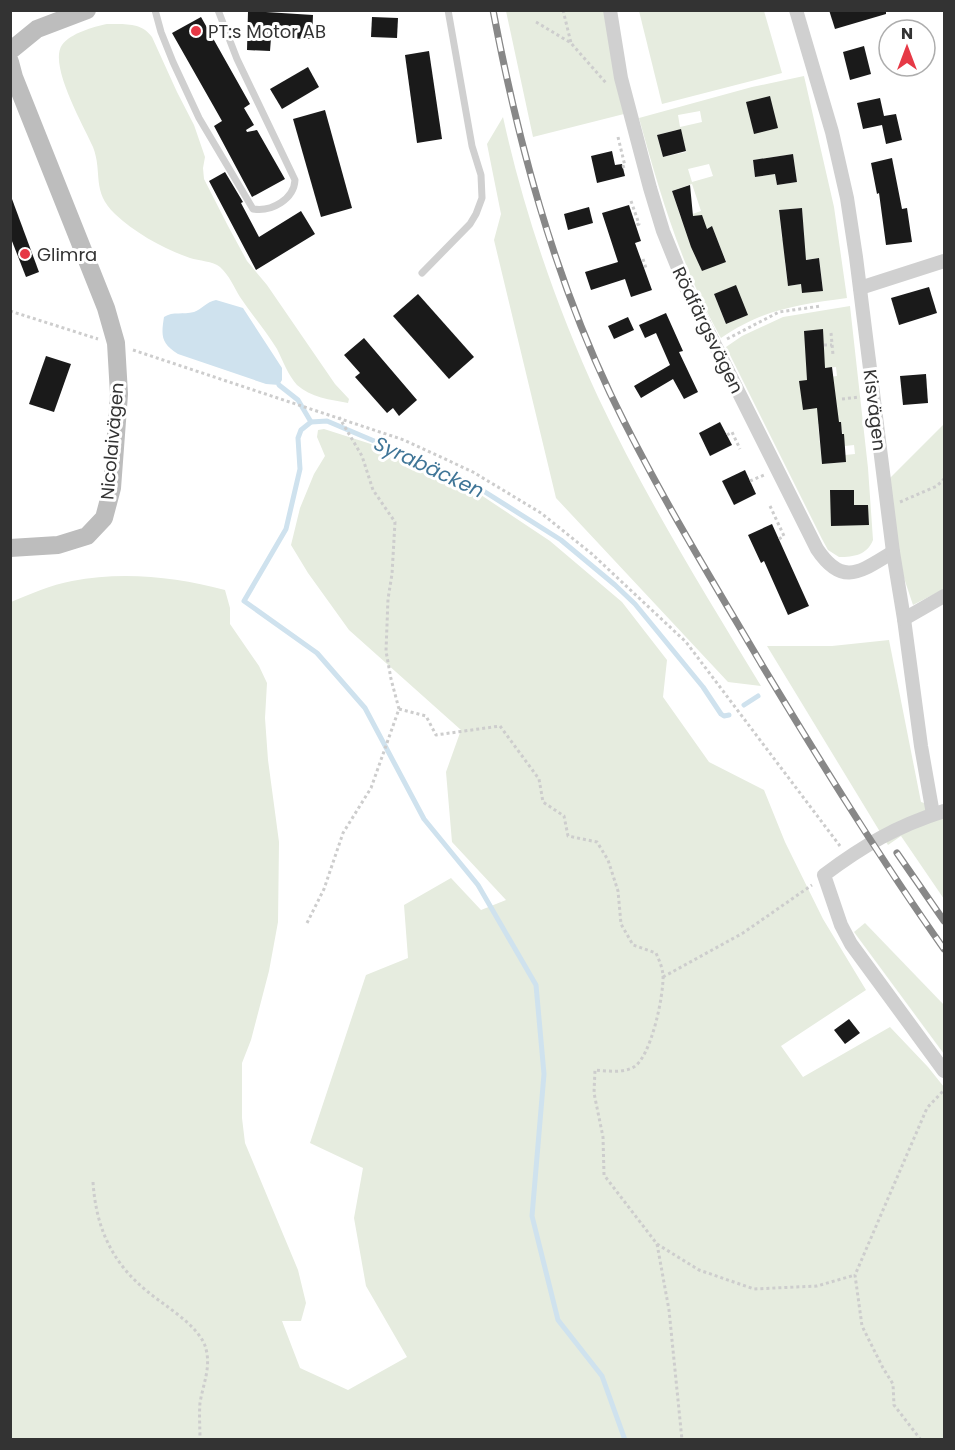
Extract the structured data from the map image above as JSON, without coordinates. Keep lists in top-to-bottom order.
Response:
{
  "streets": {
    "street": ["Rödfärgsvägen", "Kisvägen", "Nicolaivägen"]
  },
  "crossings": [
    ["Rödfärgsvägen", "Kisvägen"]
  ],
  "water": ["Syrabäcken"],
  "places": ["PT:s Motor AB", "Glimra"],
  "north": "top"
}
